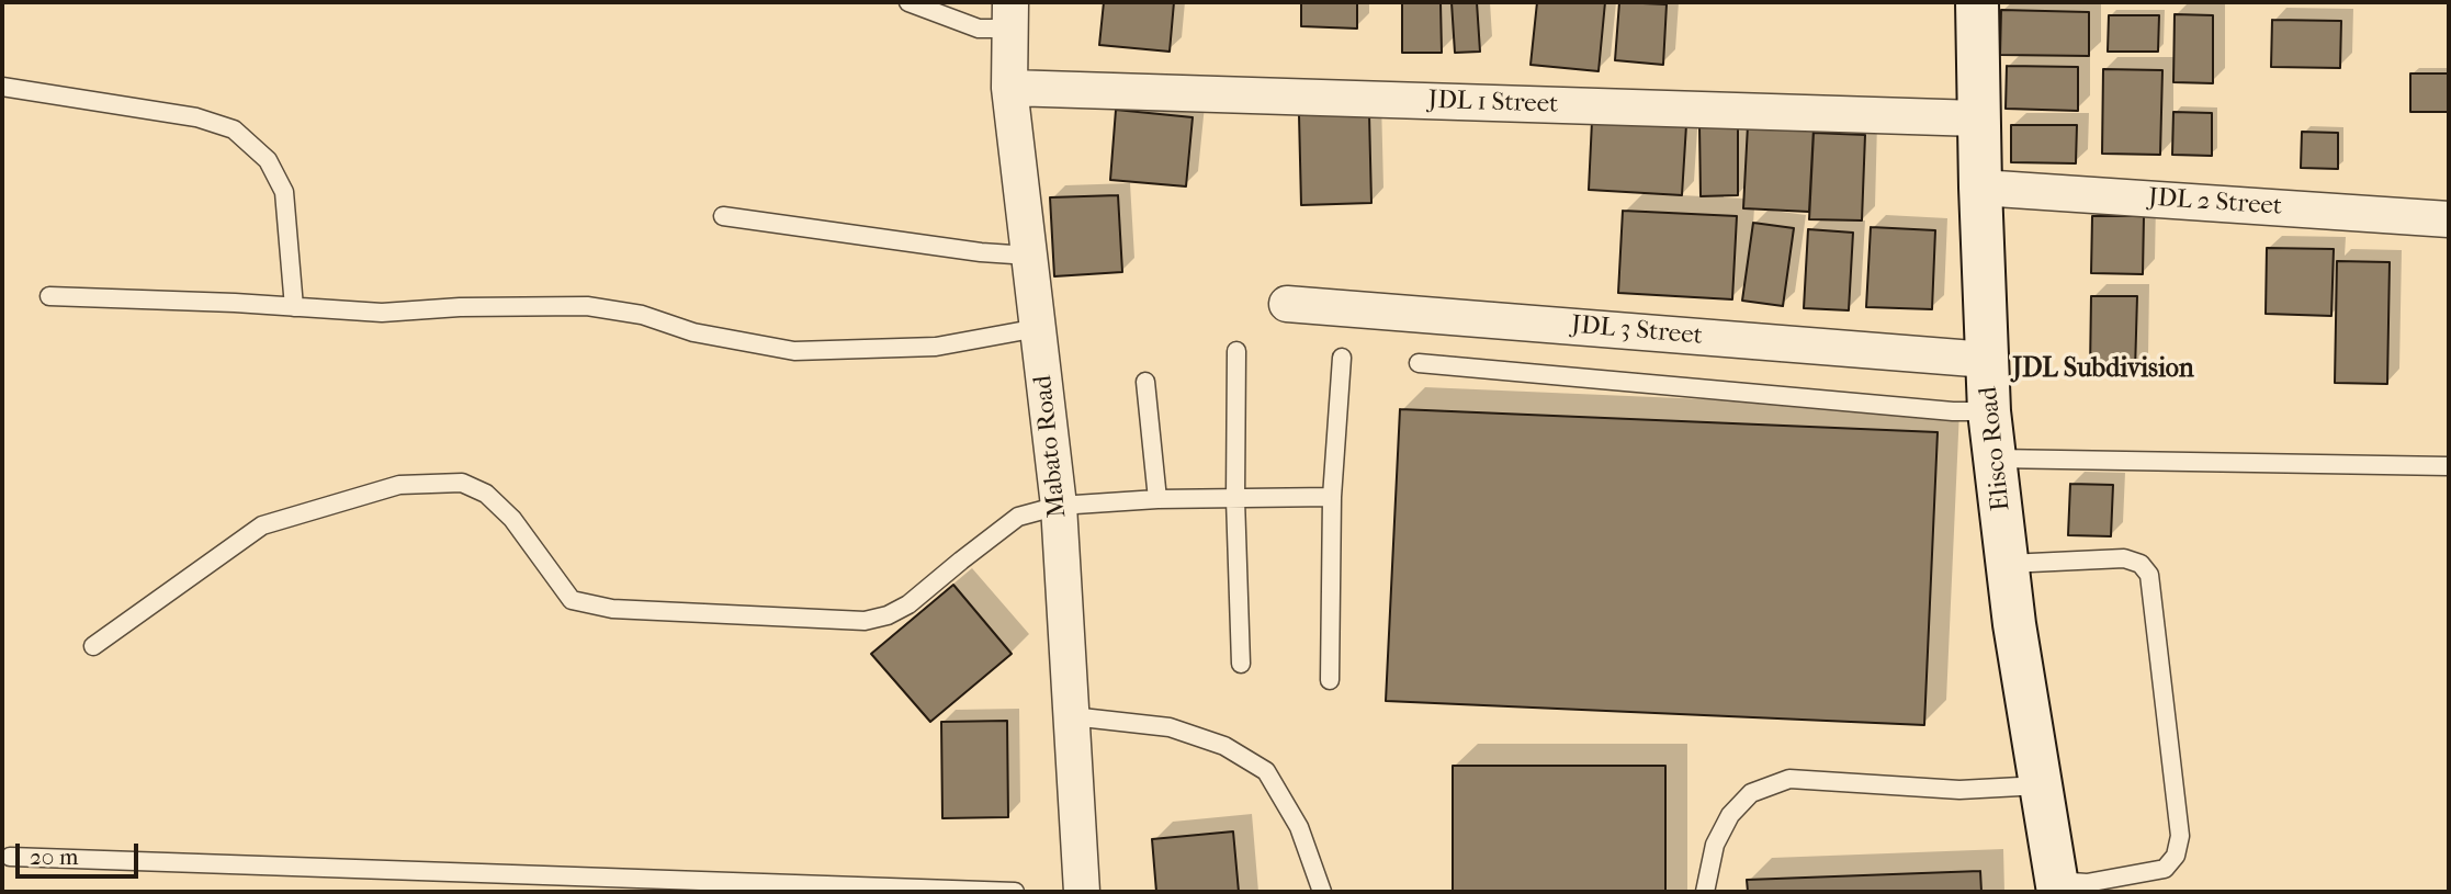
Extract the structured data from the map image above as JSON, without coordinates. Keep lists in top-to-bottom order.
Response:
{
  "streets": {
    "main road": ["Elisco Road"],
    "street": [
      "JDL 1 Street",
      "JDL 2 Street",
      "JDL 3 Street",
      "Mabato Road"
    ]
  },
  "crossings": [
    ["JDL 1 Street", "Mabato Road"],
    ["JDL 1 Street", "Elisco Road"],
    ["JDL 2 Street", "Elisco Road"],
    ["JDL 3 Street", "Elisco Road"]
  ],
  "districts": ["JDL Subdivision"],
  "scale_bar": "20 m"
}
